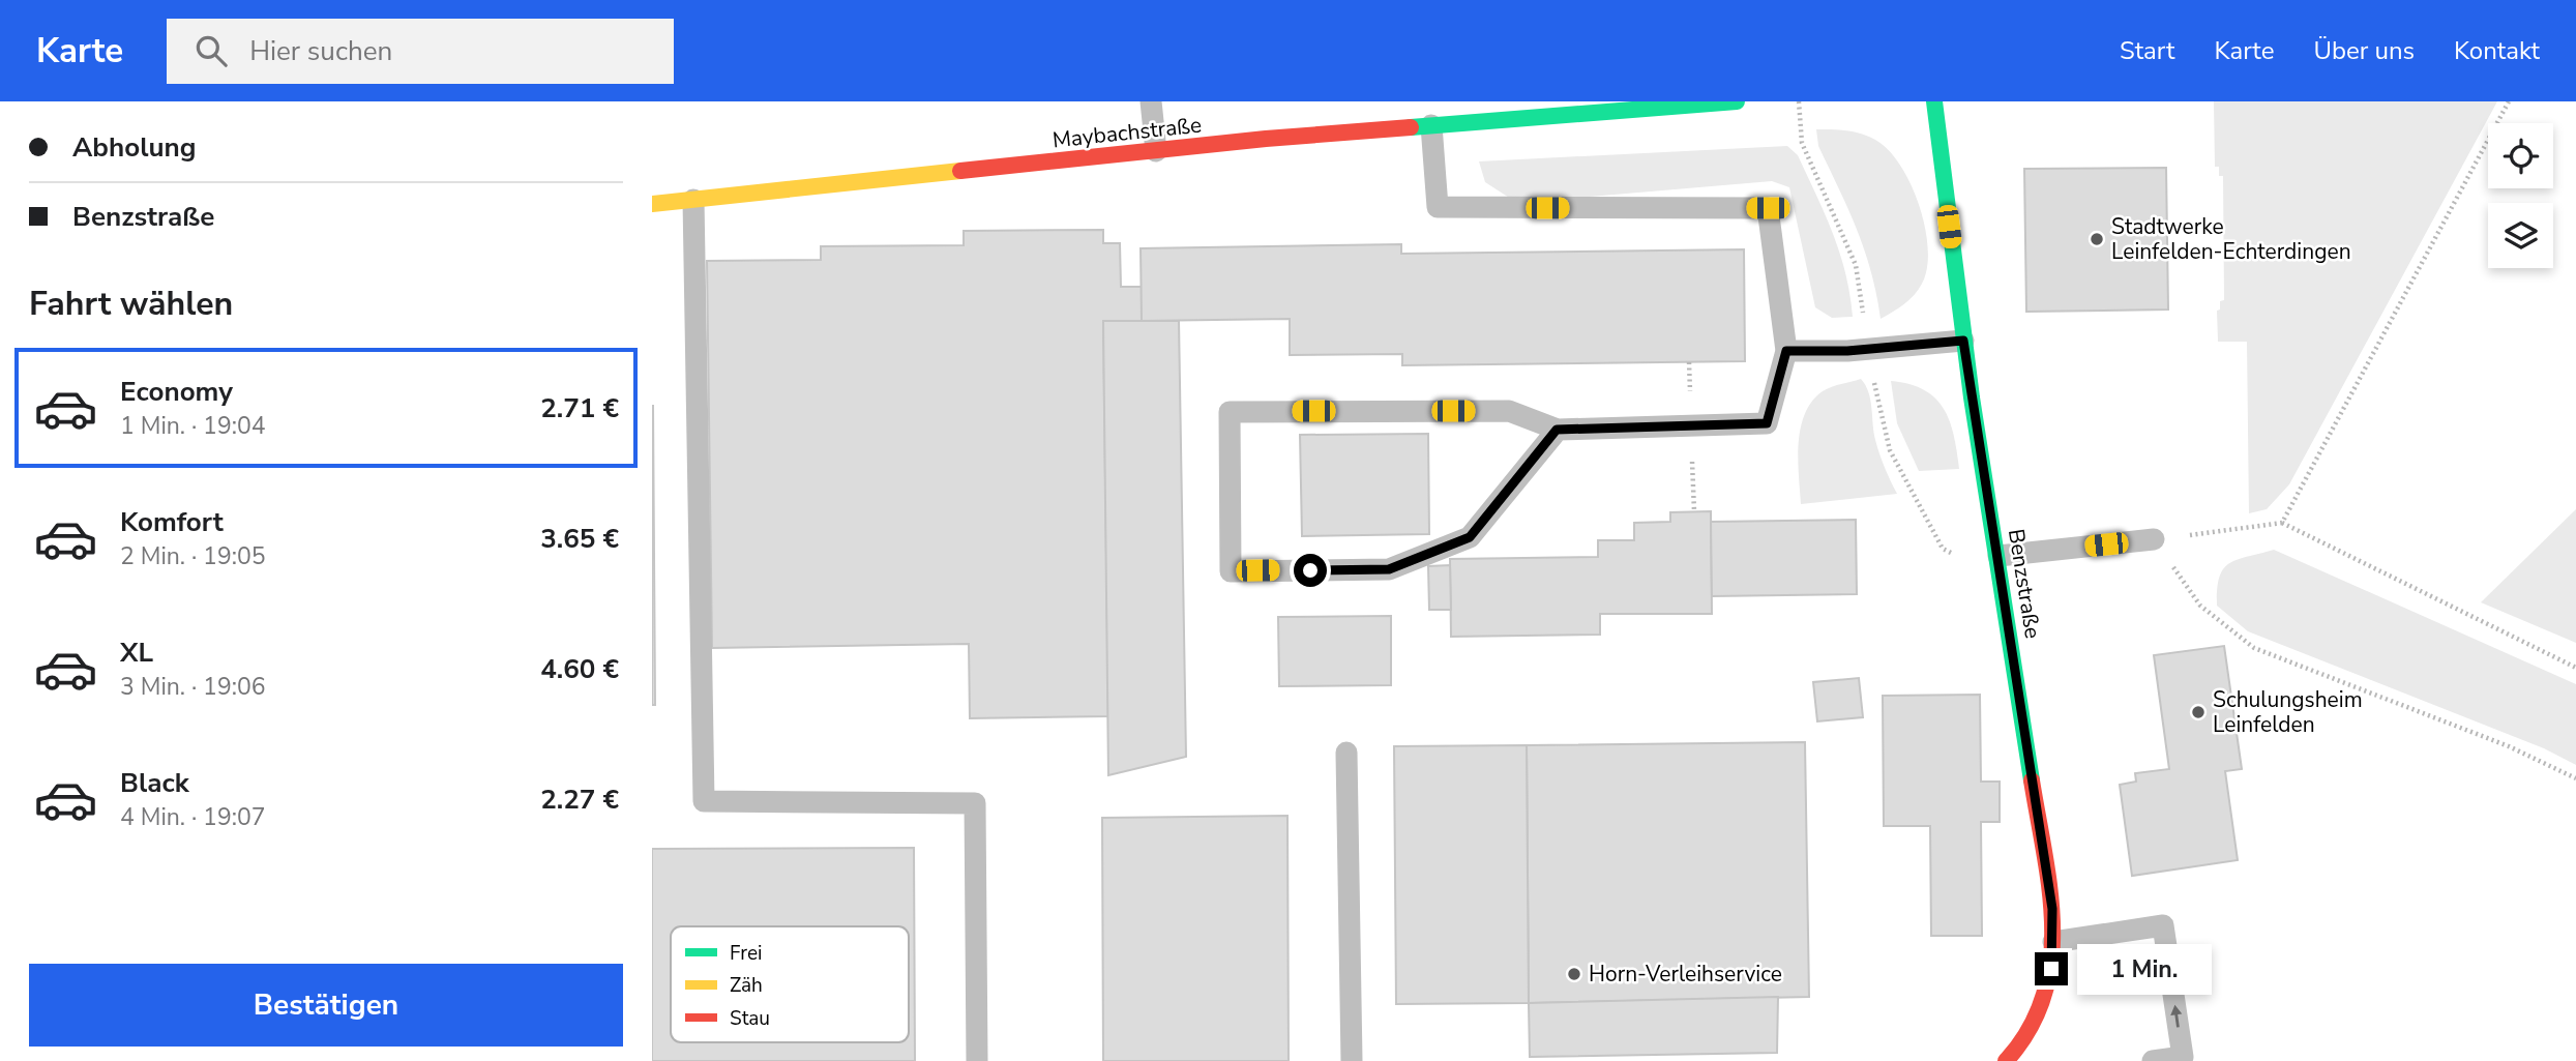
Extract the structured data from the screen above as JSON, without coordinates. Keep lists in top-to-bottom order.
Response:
{
  "streets": {
    "main road": ["Maybachstraße", "Benzstraße"]
  },
  "places": ["Stadtwerke Leinfelden-Echterdingen", "Schulungsheim Leinfelden", "Horn-Verleihservice"],
  "legend": ["Frei", "Zäh", "Stau"],
  "page": {
    "header": "Karte",
    "search": "Hier suchen",
    "nav": [
      "Start",
      "Karte",
      "Über uns",
      "Kontakt"
    ],
    "banner": ["Abholung", "Benzstraße"],
    "heading": "Fahrt wählen",
    "list": [
      {
        "name": "Economy",
        "note": "1 Min. · 19:04",
        "value": "2.71 €"
      },
      {
        "name": "Komfort",
        "note": "2 Min. · 19:05",
        "value": "3.65 €"
      },
      {
        "name": "XL",
        "note": "3 Min. · 19:06",
        "value": "4.60 €"
      },
      {
        "name": "Black",
        "note": "4 Min. · 19:07",
        "value": "2.27 €"
      }
    ],
    "bubble": "1 Min.",
    "buttons": "Bestätigen"
  }
}
